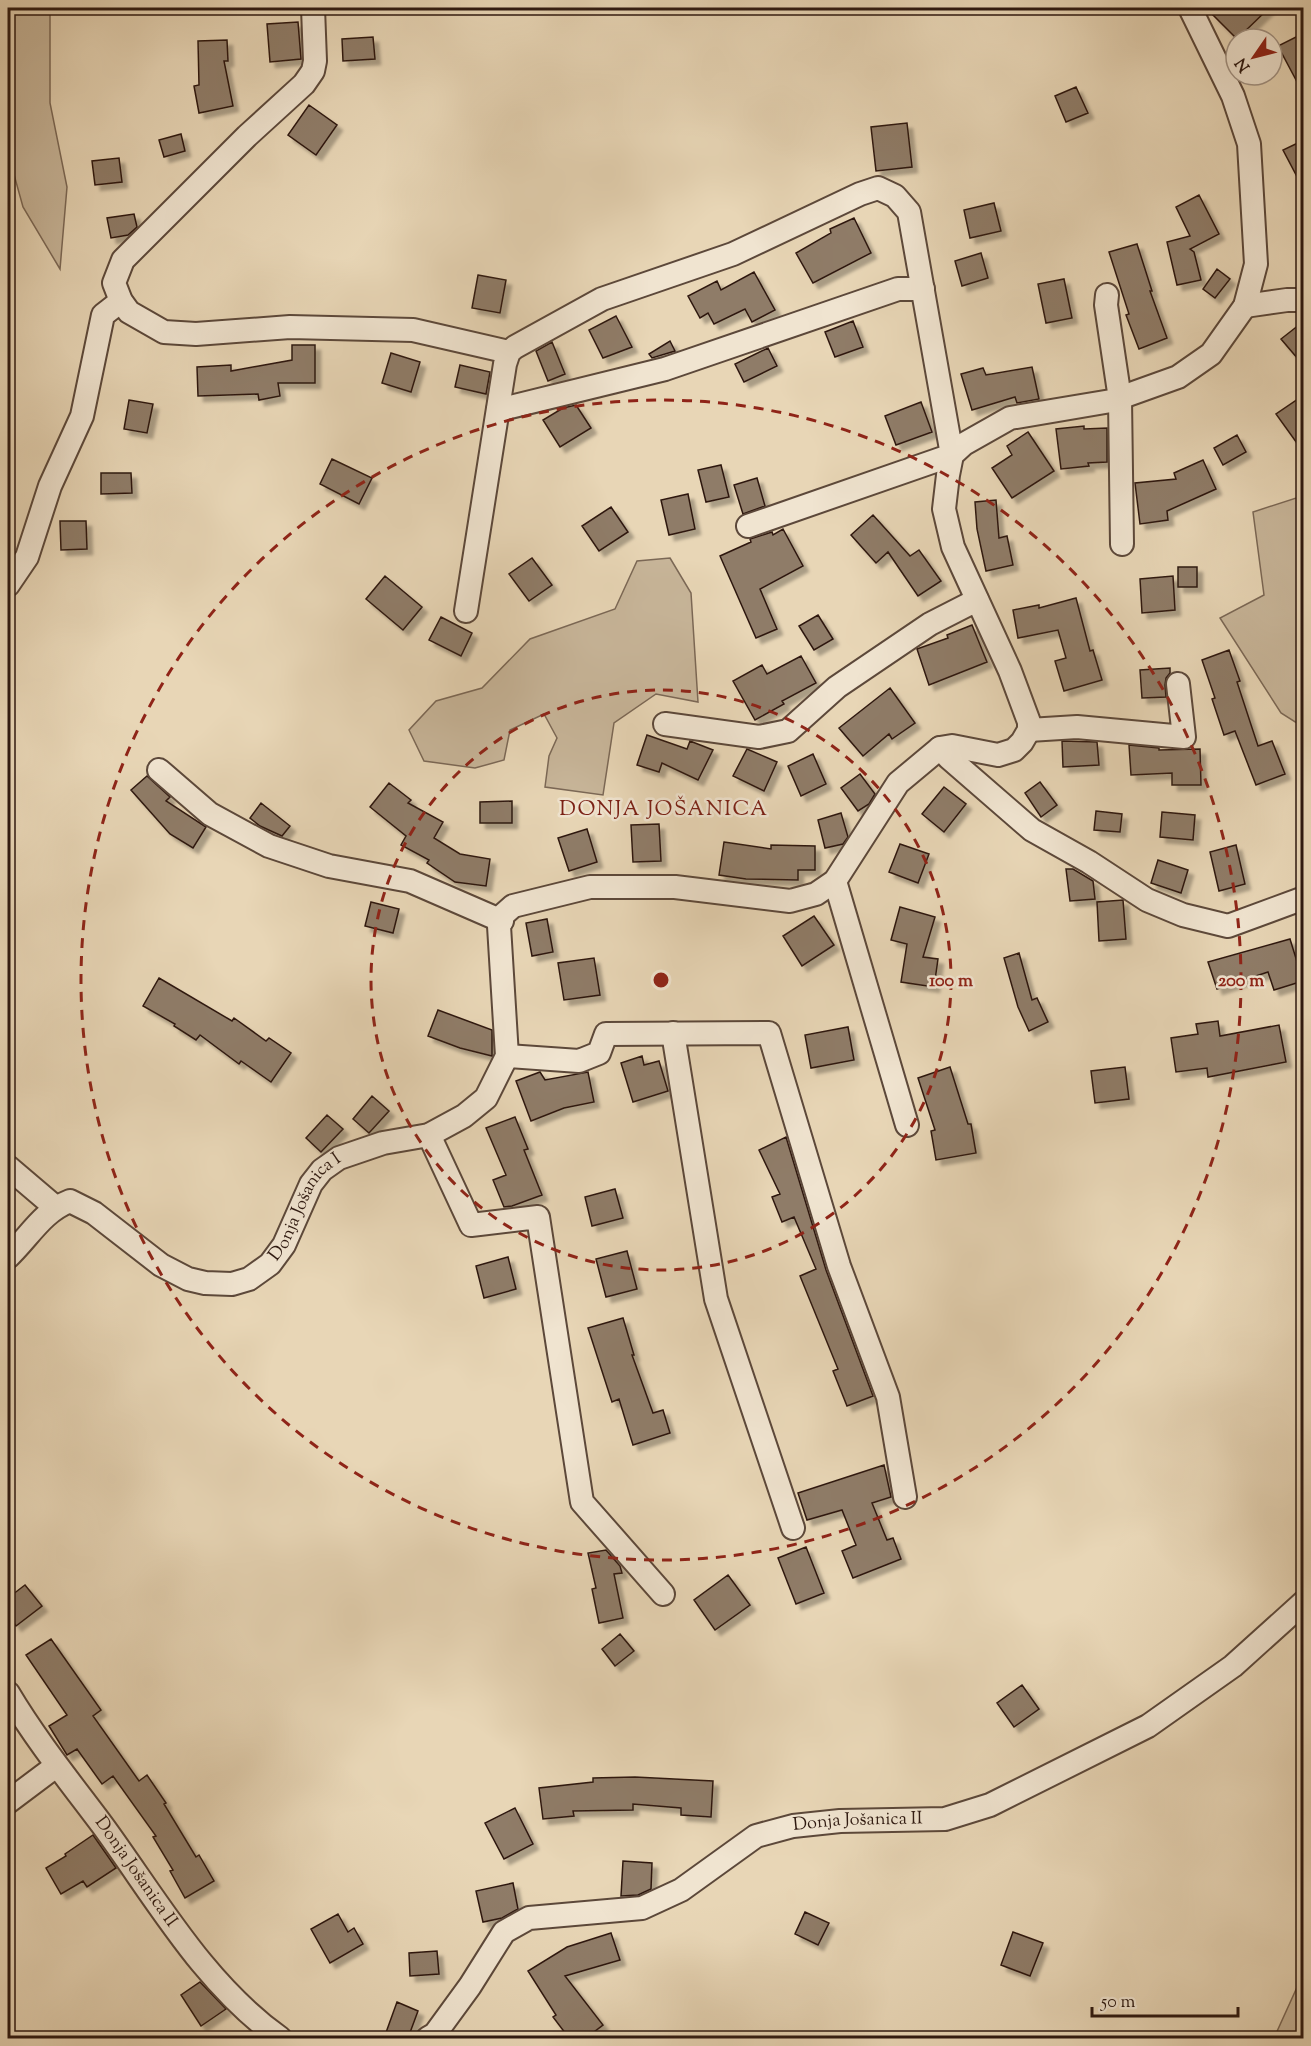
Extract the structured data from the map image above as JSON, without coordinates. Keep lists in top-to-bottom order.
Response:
{
  "streets": {
    "street": ["Donja Jošanica I", "Donja Jošanica II"]
  },
  "districts": ["DONJA JOŠANICA"],
  "scale_bar": "50 m",
  "north": "bottom left",
  "rings": ["100 m", "200 m"]
}
